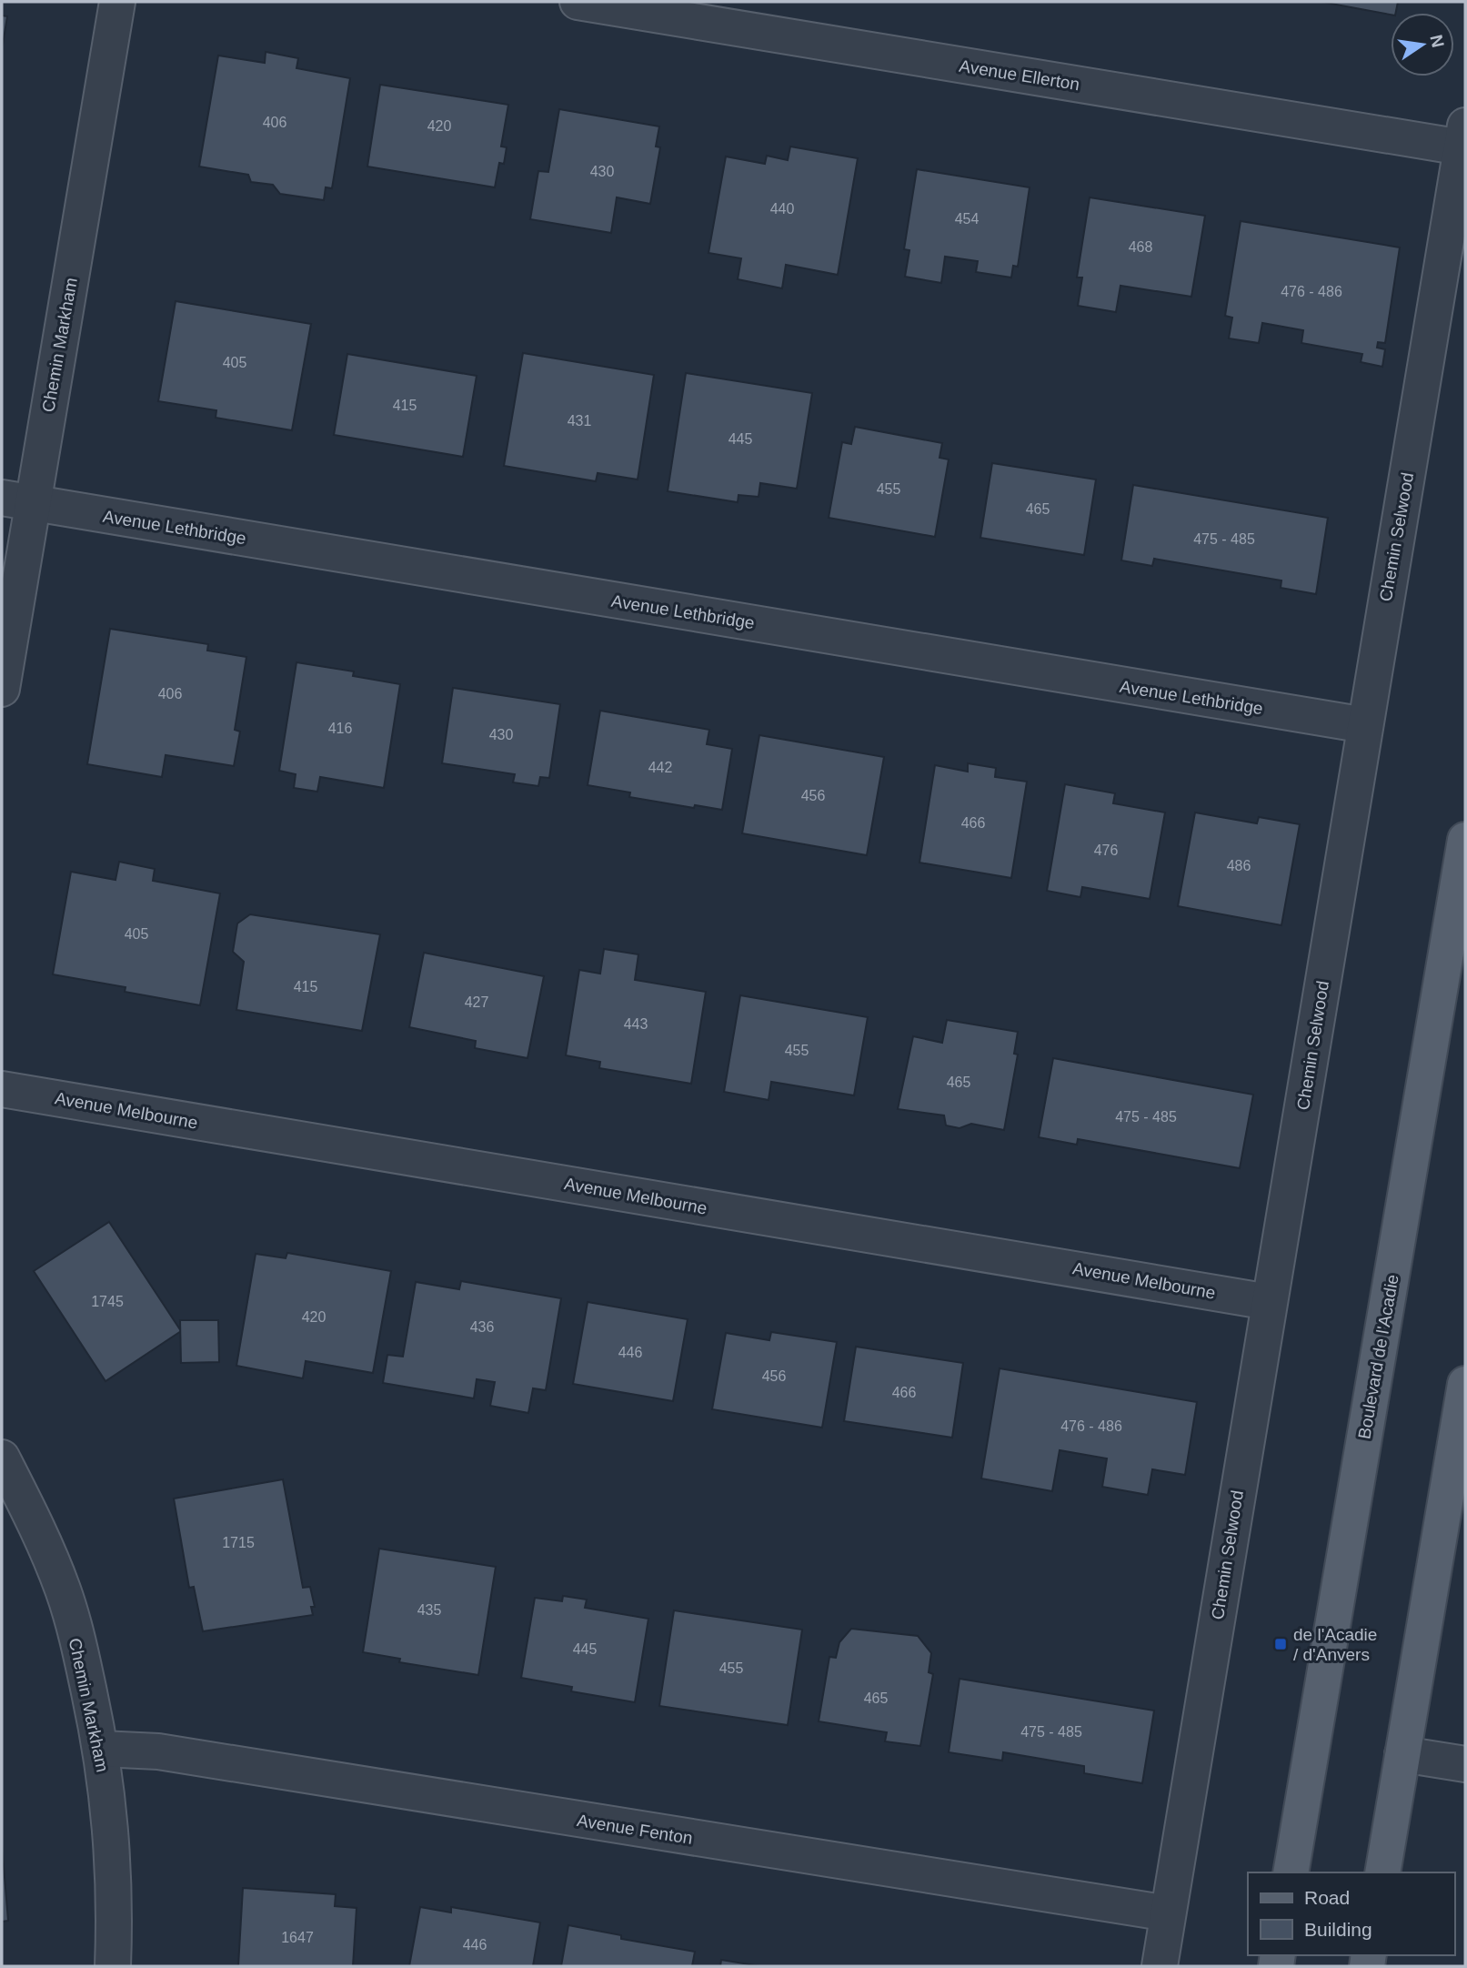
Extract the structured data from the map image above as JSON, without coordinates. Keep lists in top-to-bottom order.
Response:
{
  "streets": {
    "main road": ["Boulevard de l'Acadie"],
    "street": [
      "Avenue Ellerton",
      "Chemin Markham",
      "Avenue Lethbridge",
      "Chemin Selwood",
      "Avenue Melbourne",
      "Avenue Fenton"
    ]
  },
  "crossings": [
    ["Avenue Ellerton", "Chemin Selwood"],
    ["Chemin Markham", "Avenue Lethbridge"],
    ["Chemin Markham", "Avenue Fenton"],
    ["Avenue Lethbridge", "Chemin Selwood"],
    ["Chemin Selwood", "Avenue Melbourne"],
    ["Chemin Selwood", "Avenue Fenton"]
  ],
  "places": {
    "transit": ["de l'Acadie / d'Anvers"]
  },
  "house_numbers": [
    "406",
    "420",
    "430",
    "440",
    "454",
    "468",
    "476 - 486",
    "405",
    "415",
    "431",
    "445",
    "455",
    "465",
    "475 - 485",
    "406",
    "416",
    "430",
    "442",
    "456",
    "466",
    "476",
    "486",
    "405",
    "415",
    "427",
    "443",
    "455",
    "465",
    "475 - 485",
    "1745",
    "420",
    "436",
    "446",
    "456",
    "466",
    "476 - 486",
    "1715",
    "435",
    "445",
    "455",
    "465",
    "475 - 485",
    "1647",
    "446"
  ],
  "legend": ["Road", "Building"],
  "north": "right"
}
